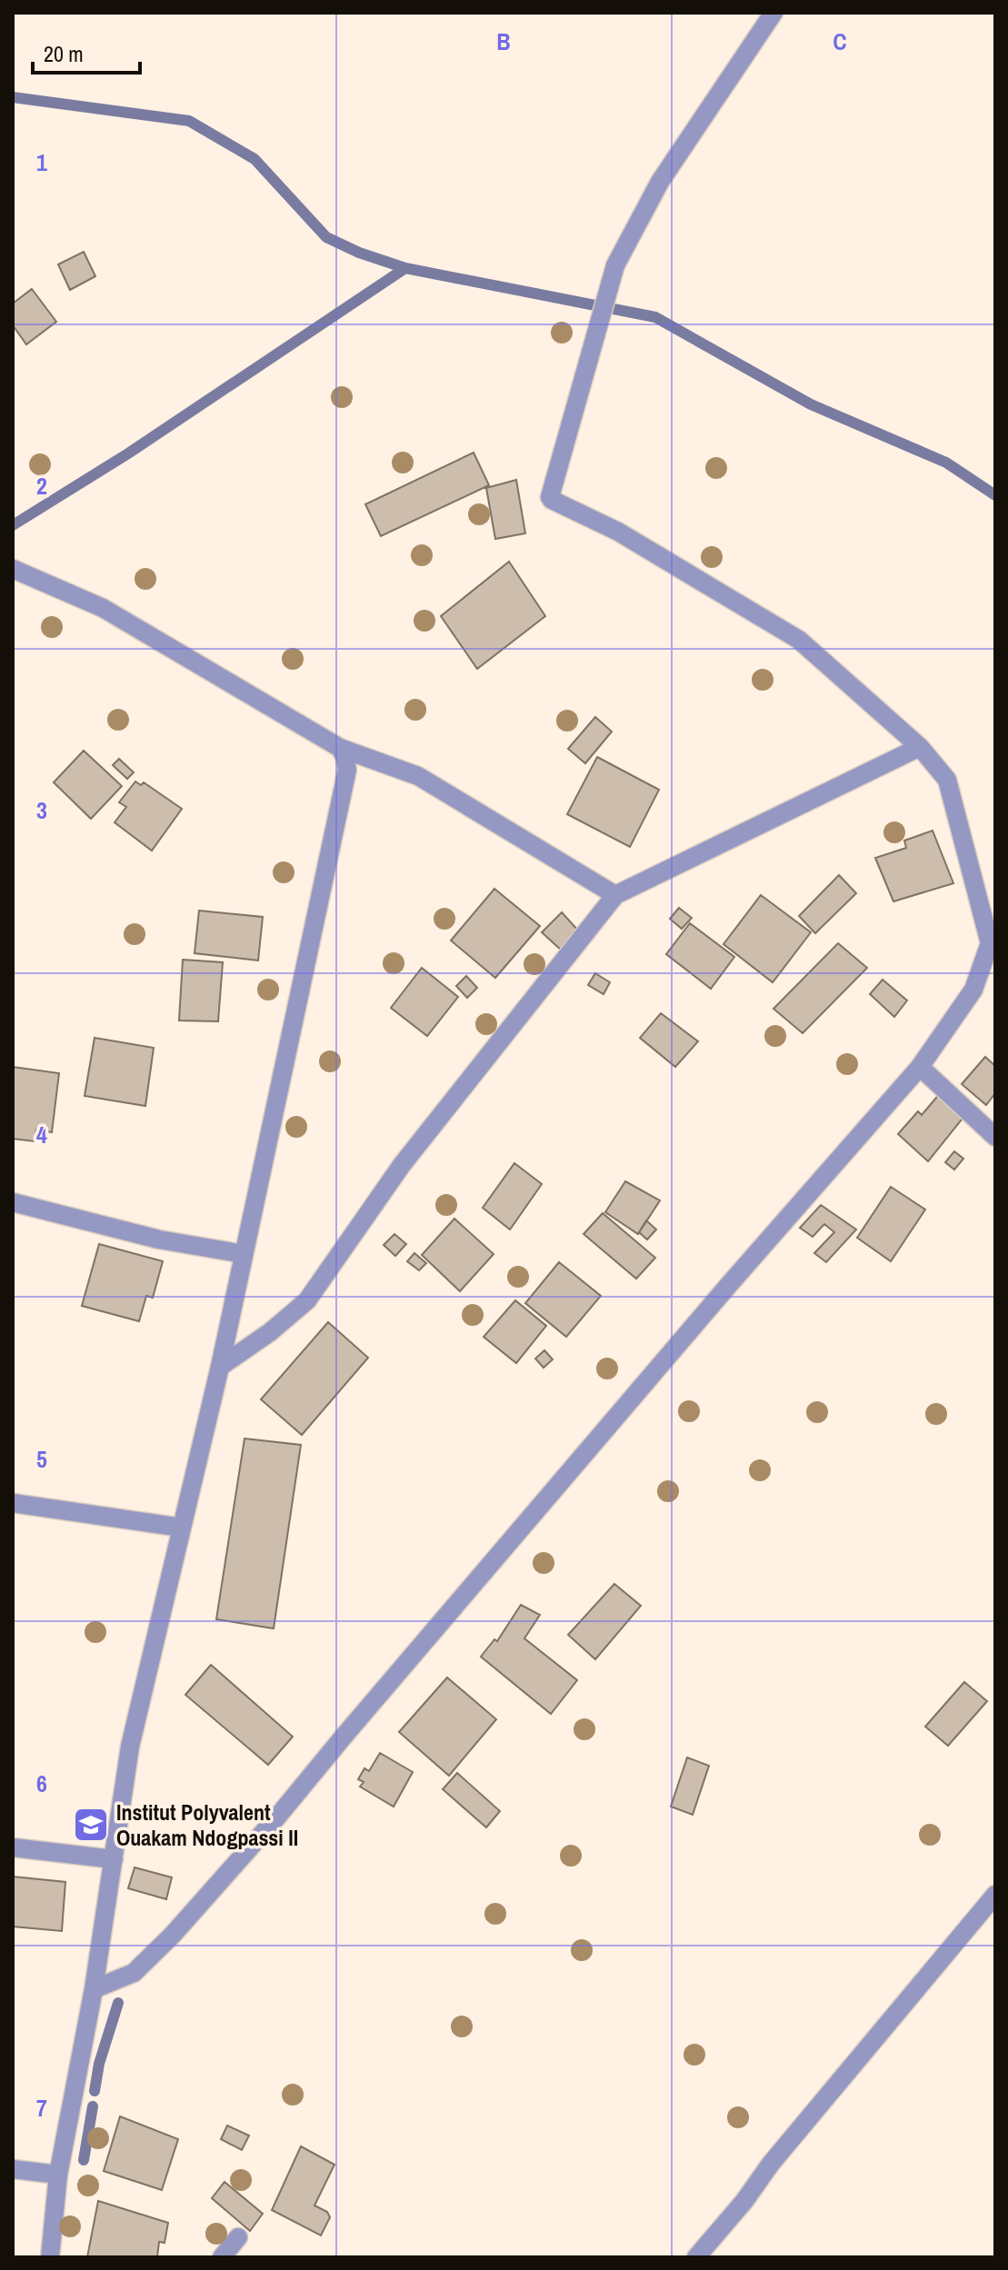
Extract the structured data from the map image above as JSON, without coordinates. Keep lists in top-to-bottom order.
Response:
{
  "places": {
    "school or university": ["Institut Polyvalent Ouakam Ndogpassi II"]
  },
  "scale_bar": "20 m",
  "grid": {
    "columns": ["B", "C"],
    "rows": [
      "1",
      "2",
      "3",
      "4",
      "5",
      "6",
      "7"
    ]
  }
}
